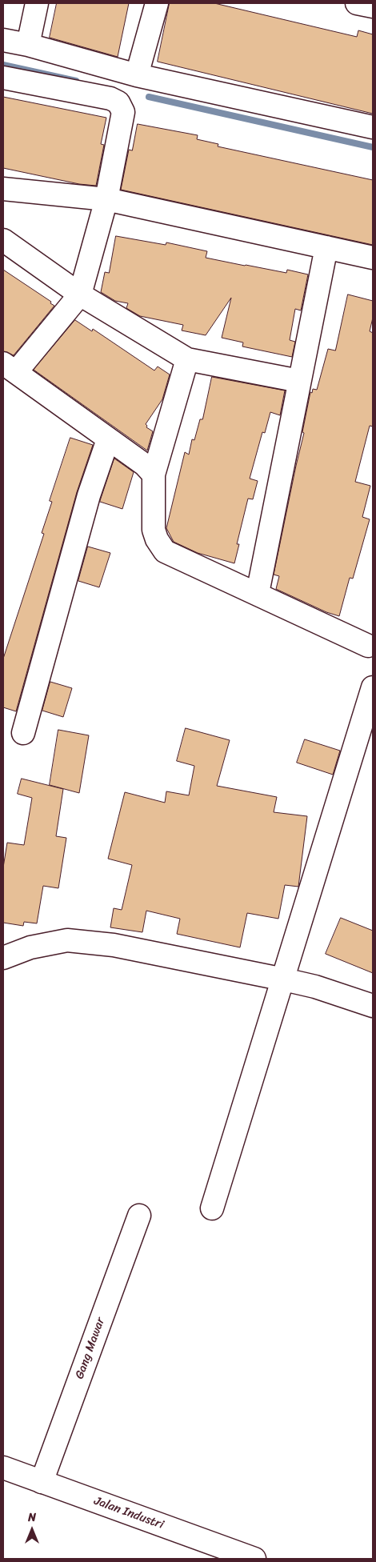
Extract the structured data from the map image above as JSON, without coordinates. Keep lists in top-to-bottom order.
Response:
{
  "streets": {
    "street": ["Gang Mawar", "Jalan Industri"]
  },
  "crossings": [
    ["Gang Mawar", "Jalan Industri"]
  ],
  "north": "top"
}
